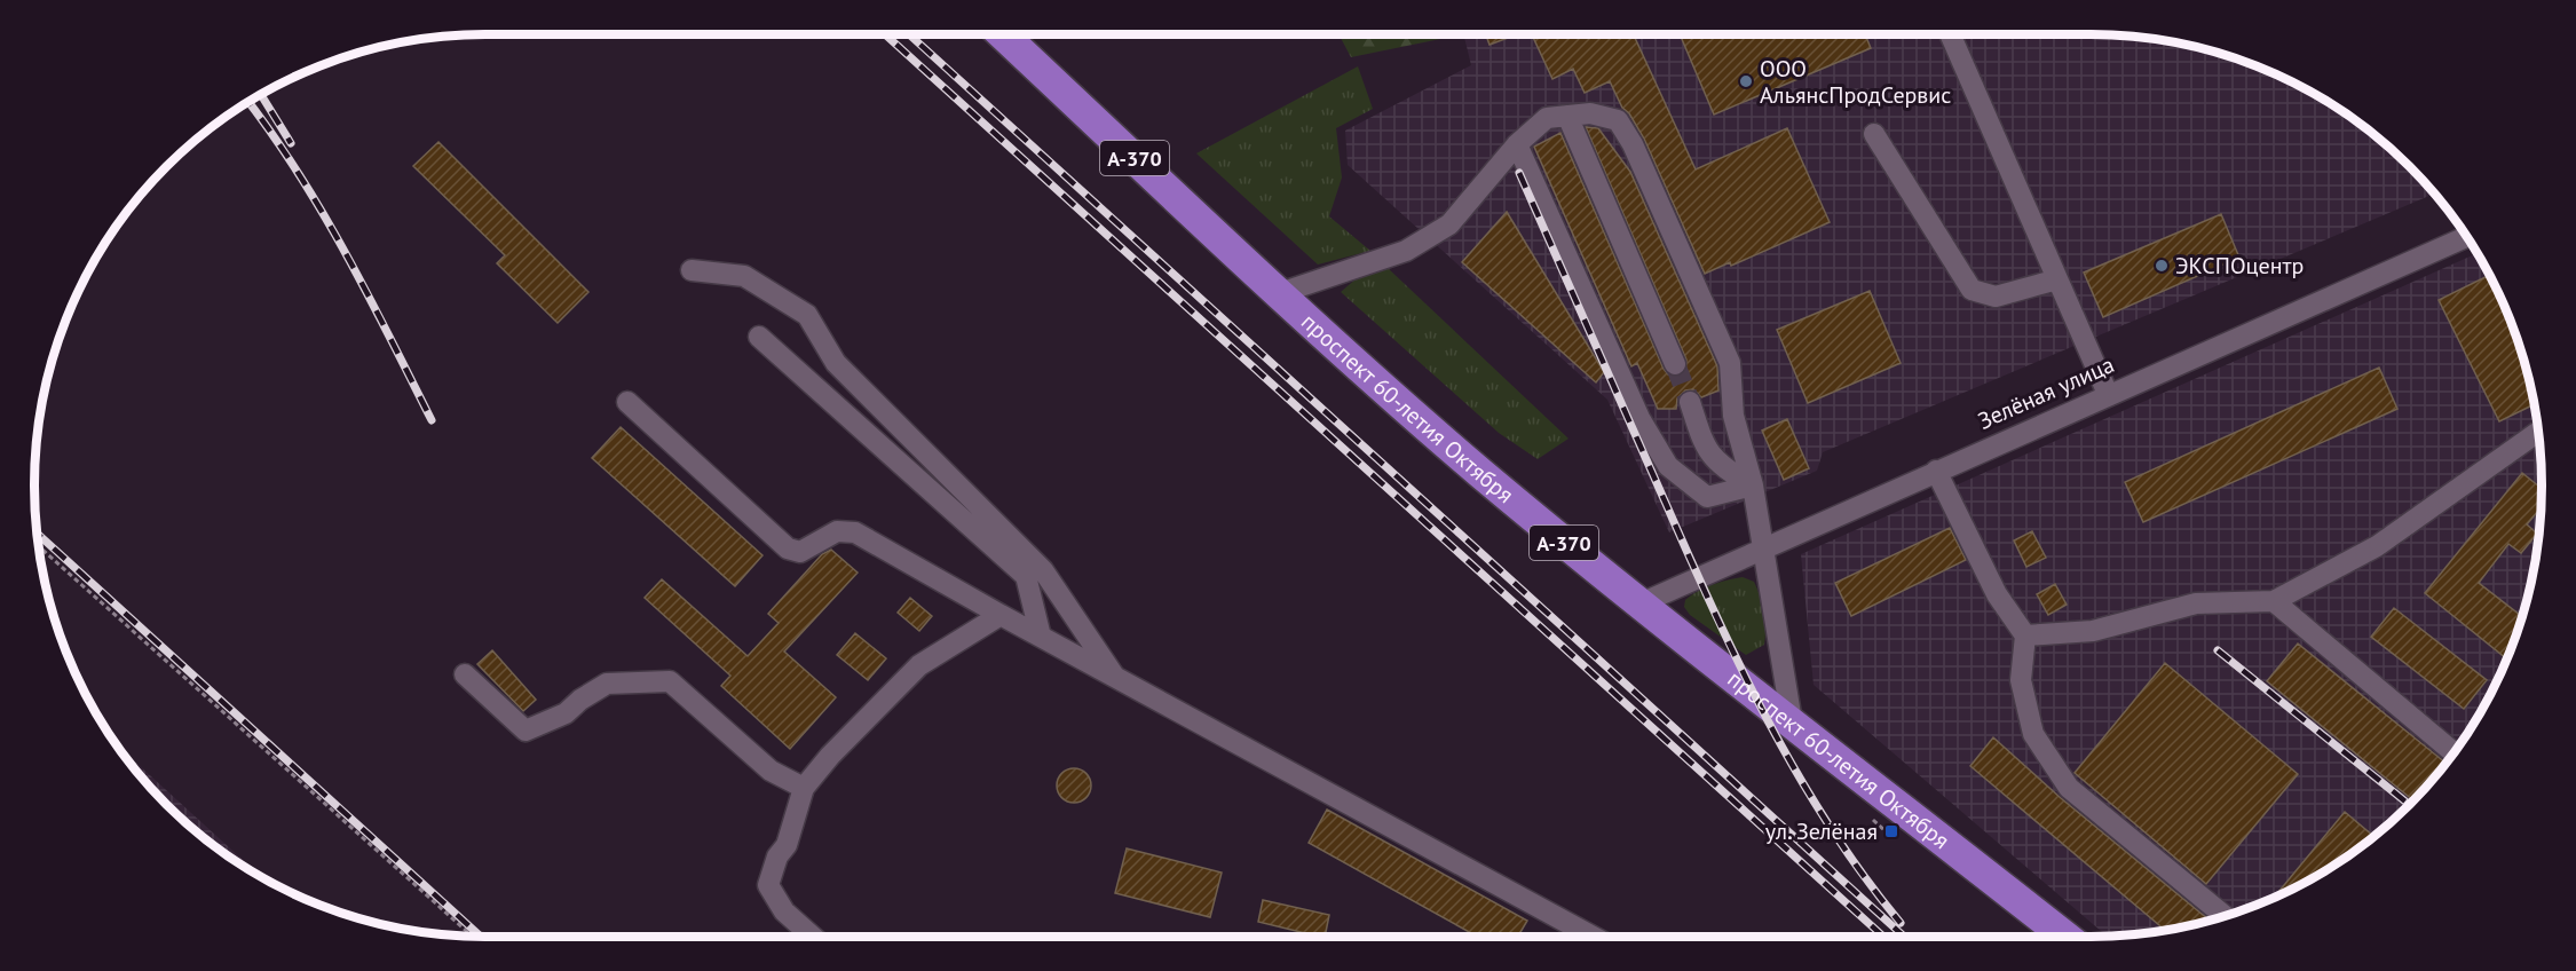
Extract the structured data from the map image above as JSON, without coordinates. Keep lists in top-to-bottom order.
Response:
{
  "streets": {
    "highway": ["А-370", "проспект 60-летия Октября"],
    "street": ["Зелёная улица"]
  },
  "crossings": [
    ["Зелёная улица", "проспект 60-летия Октября"]
  ],
  "places": {
    "other": ["ООО АльянсПродСервис", "ЭКСПОцентр"],
    "transit": ["ул. Зелёная"]
  }
}
